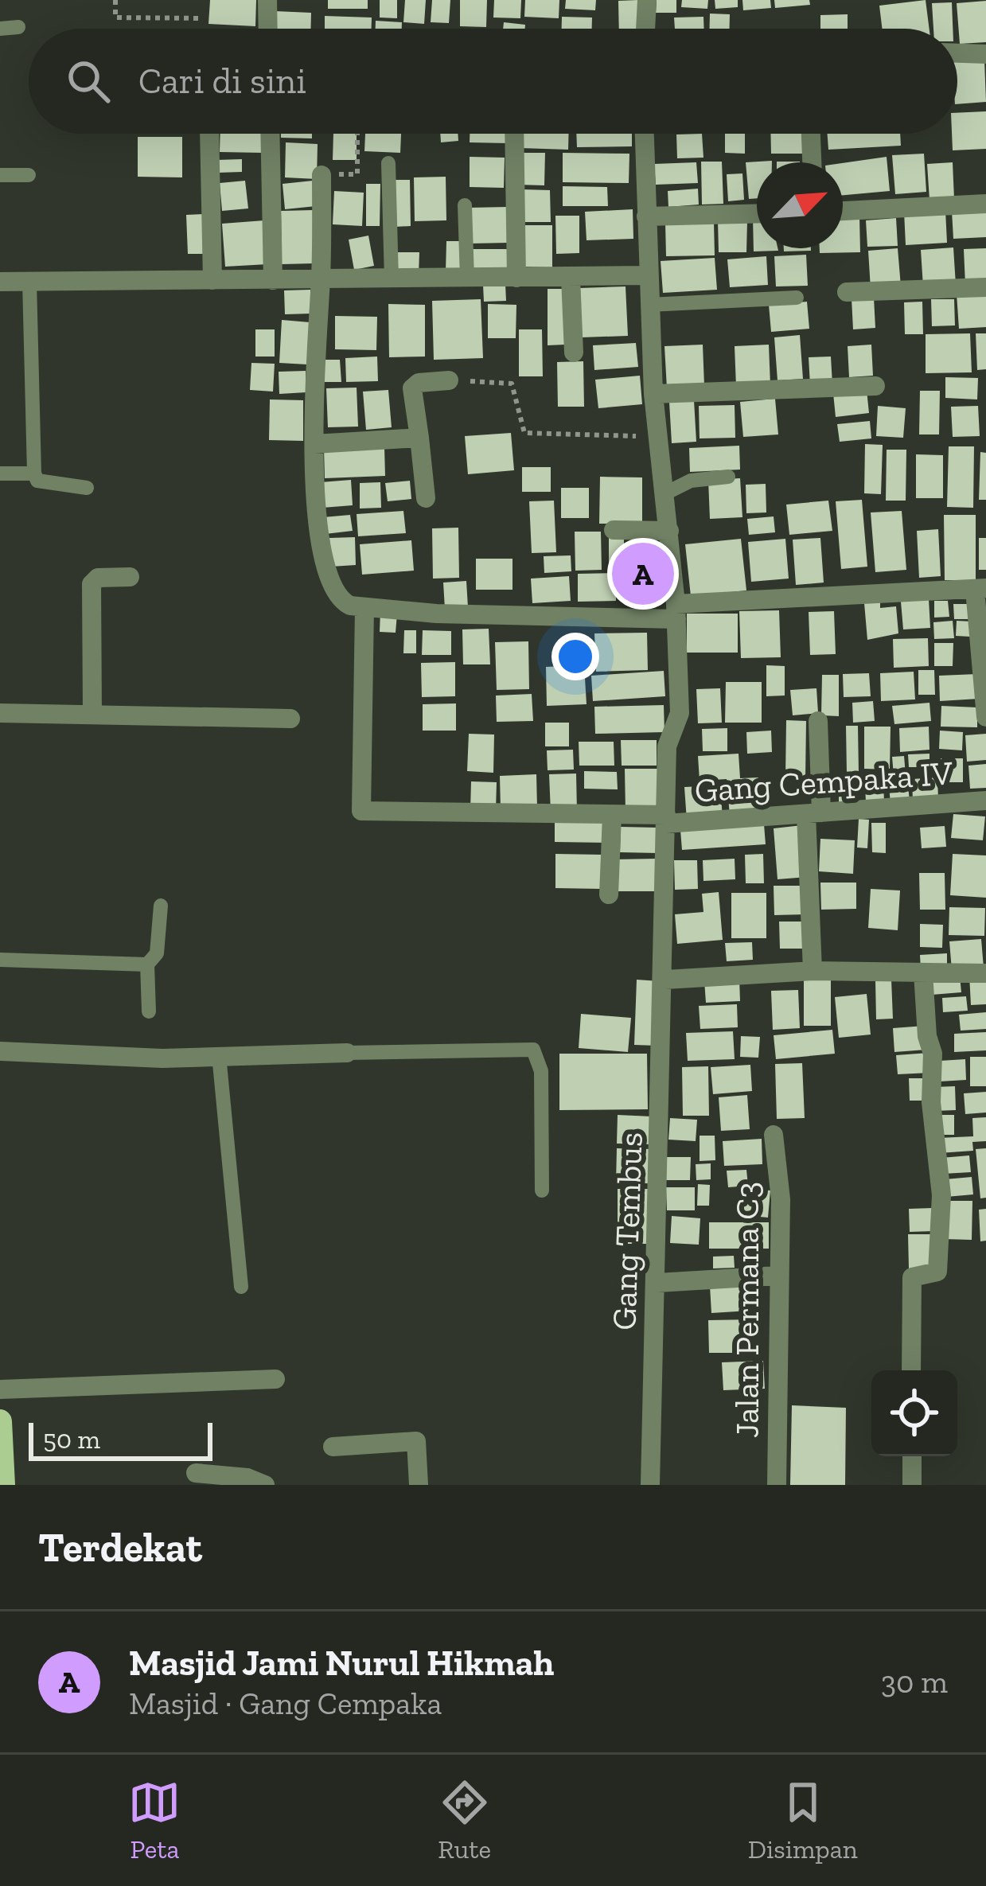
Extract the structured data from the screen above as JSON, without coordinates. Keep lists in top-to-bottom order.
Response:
{
  "streets": {
    "street": ["Gang Cempaka IV", "Gang Tembus", "Jalan Permana C3"]
  },
  "crossings": [
    ["Gang Cempaka IV", "Gang Tembus"]
  ],
  "scale_bar": "50 m",
  "north": "top right",
  "page": {
    "search": "Cari di sini",
    "pins": "A",
    "scale": "50 m",
    "heading": "Terdekat",
    "list": [
      {
        "mark": "A",
        "name": "Masjid Jami Nurul Hikmah",
        "note": "Masjid · Gang Cempaka",
        "value": "30 m"
      }
    ],
    "nav": ["Peta", "Rute", "Disimpan"]
  }
}
